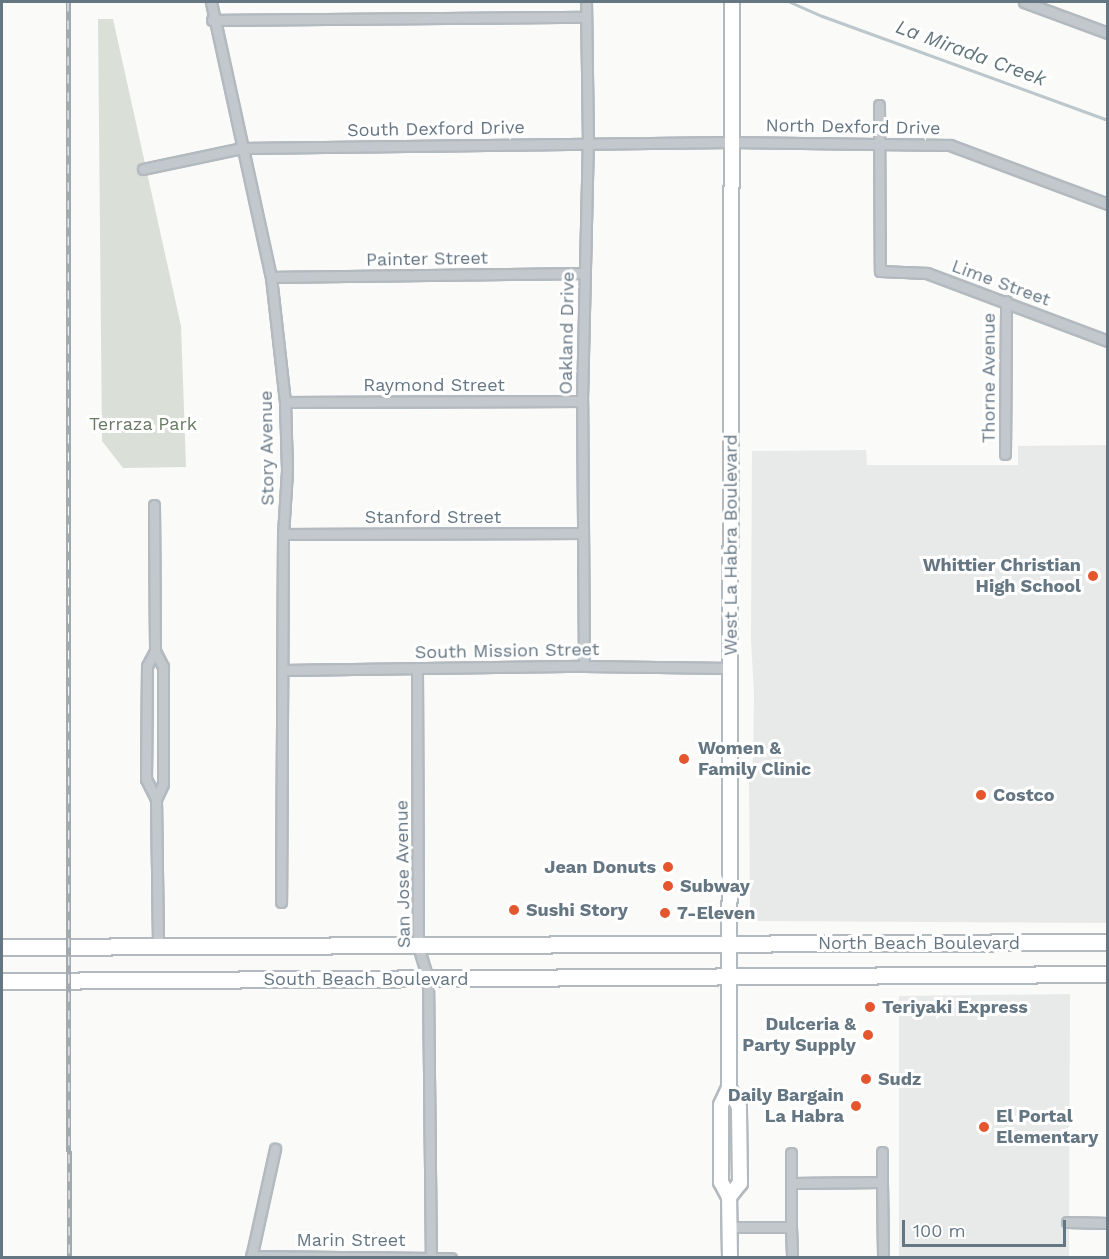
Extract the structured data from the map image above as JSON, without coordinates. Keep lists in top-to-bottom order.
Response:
{
  "streets": {
    "main road": ["West La Habra Boulevard", "North Beach Boulevard", "South Beach Boulevard"],
    "street": [
      "North Dexford Drive",
      "South Dexford Drive",
      "Painter Street",
      "Lime Street",
      "Oakland Drive",
      "Thorne Avenue",
      "Raymond Street",
      "Story Avenue",
      "Stanford Street",
      "South Mission Street",
      "San Jose Avenue",
      "Marin Street"
    ]
  },
  "crossings": [
    ["North Dexford Drive", "South Dexford Drive"],
    ["North Dexford Drive", "Lime Street"],
    ["North Dexford Drive", "West La Habra Boulevard"],
    ["South Dexford Drive", "Oakland Drive"],
    ["South Dexford Drive", "Story Avenue"],
    ["South Dexford Drive", "West La Habra Boulevard"],
    ["Painter Street", "Oakland Drive"],
    ["Painter Street", "Story Avenue"],
    ["Lime Street", "Thorne Avenue"],
    ["Oakland Drive", "Raymond Street"],
    ["Oakland Drive", "Stanford Street"],
    ["Oakland Drive", "South Mission Street"],
    ["Raymond Street", "Story Avenue"],
    ["Story Avenue", "Stanford Street"],
    ["Story Avenue", "South Mission Street"],
    ["West La Habra Boulevard", "South Mission Street"],
    ["West La Habra Boulevard", "North Beach Boulevard"],
    ["West La Habra Boulevard", "South Beach Boulevard"],
    ["South Mission Street", "San Jose Avenue"],
    ["San Jose Avenue", "South Beach Boulevard"],
    ["San Jose Avenue", "Marin Street"],
    ["North Beach Boulevard", "South Beach Boulevard"]
  ],
  "water": ["La Mirada Creek"],
  "parks": ["Terraza Park"],
  "places": [
    "Whittier Christian High School",
    "Women & Family Clinic",
    "Costco",
    "Jean Donuts",
    "Subway",
    "Sushi Story",
    "7-Eleven",
    "Teriyaki Express",
    "Dulceria & Party Supply",
    "Sudz",
    "Daily Bargain La Habra",
    "El Portal Elementary"
  ],
  "scale_bar": "100 m"
}
